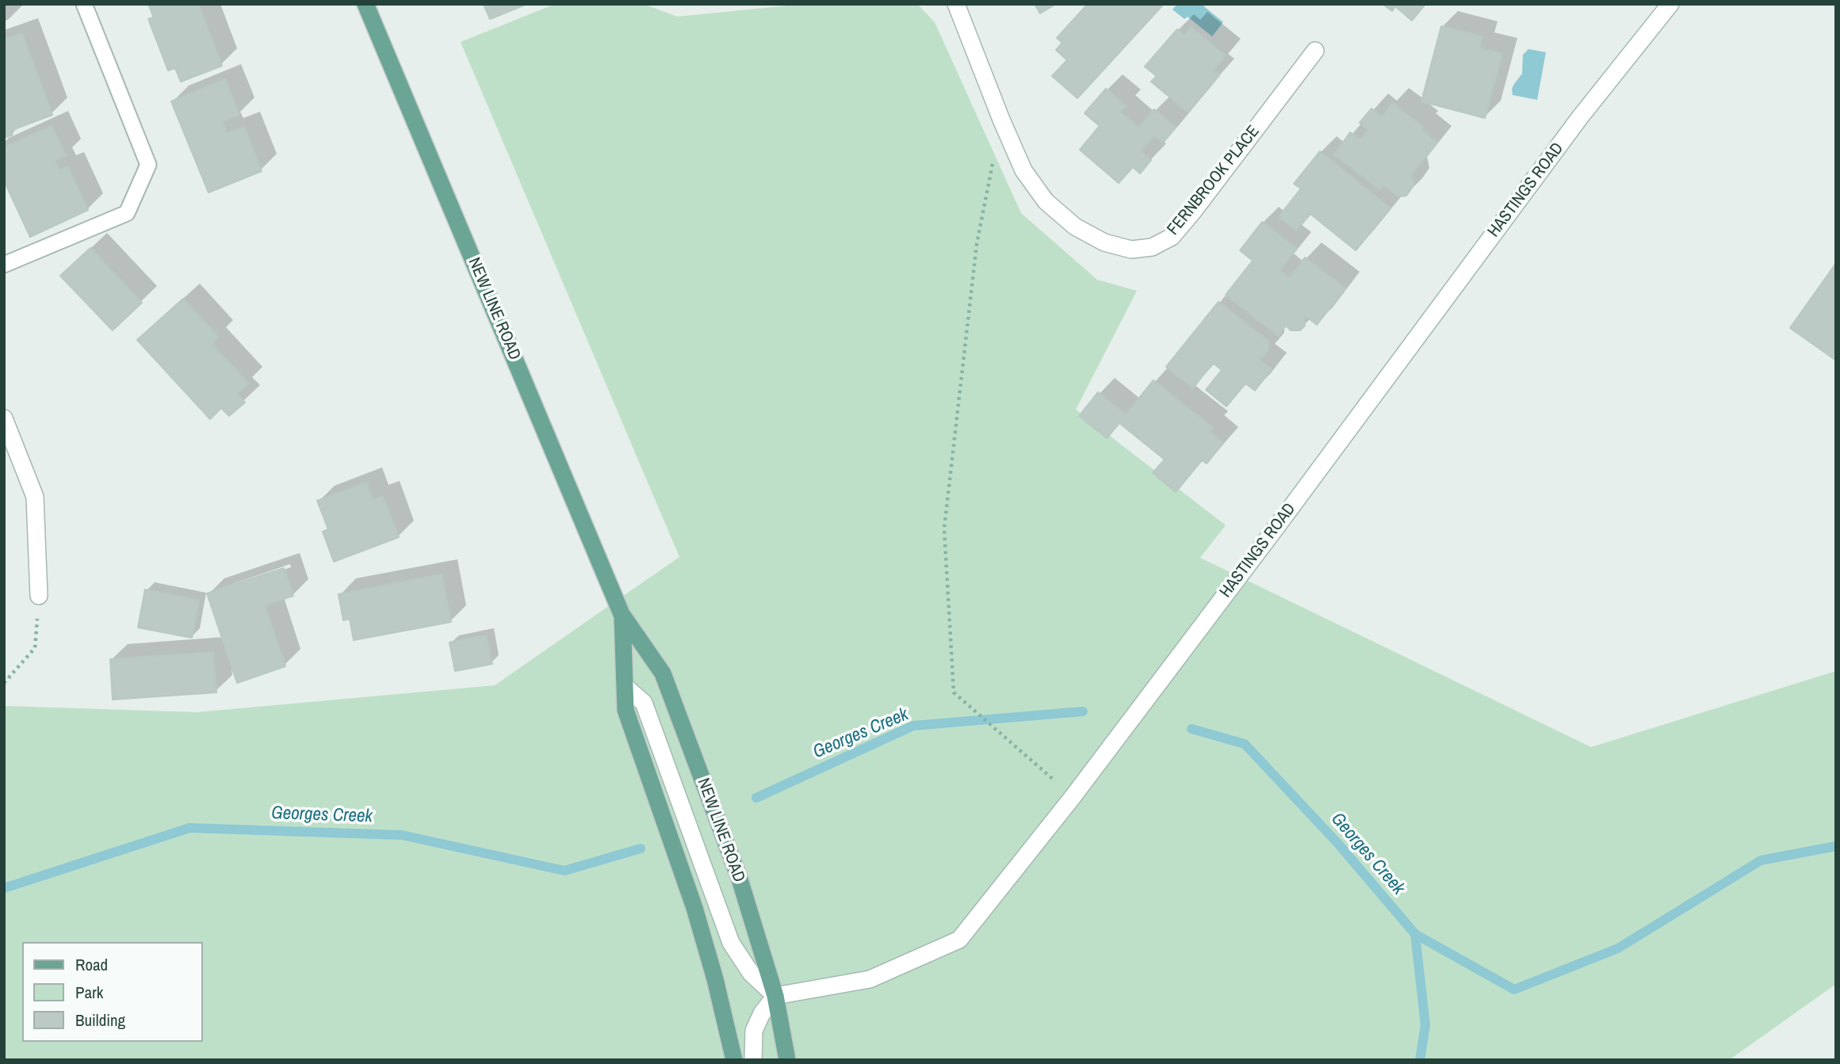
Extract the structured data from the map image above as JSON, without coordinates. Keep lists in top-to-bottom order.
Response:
{
  "streets": {
    "main road": ["FERNBROOK PLACE", "HASTINGS ROAD", "NEW LINE ROAD"]
  },
  "crossings": [
    ["HASTINGS ROAD", "NEW LINE ROAD"]
  ],
  "water": ["Georges Creek"],
  "legend": ["Road", "Park", "Building"]
}
